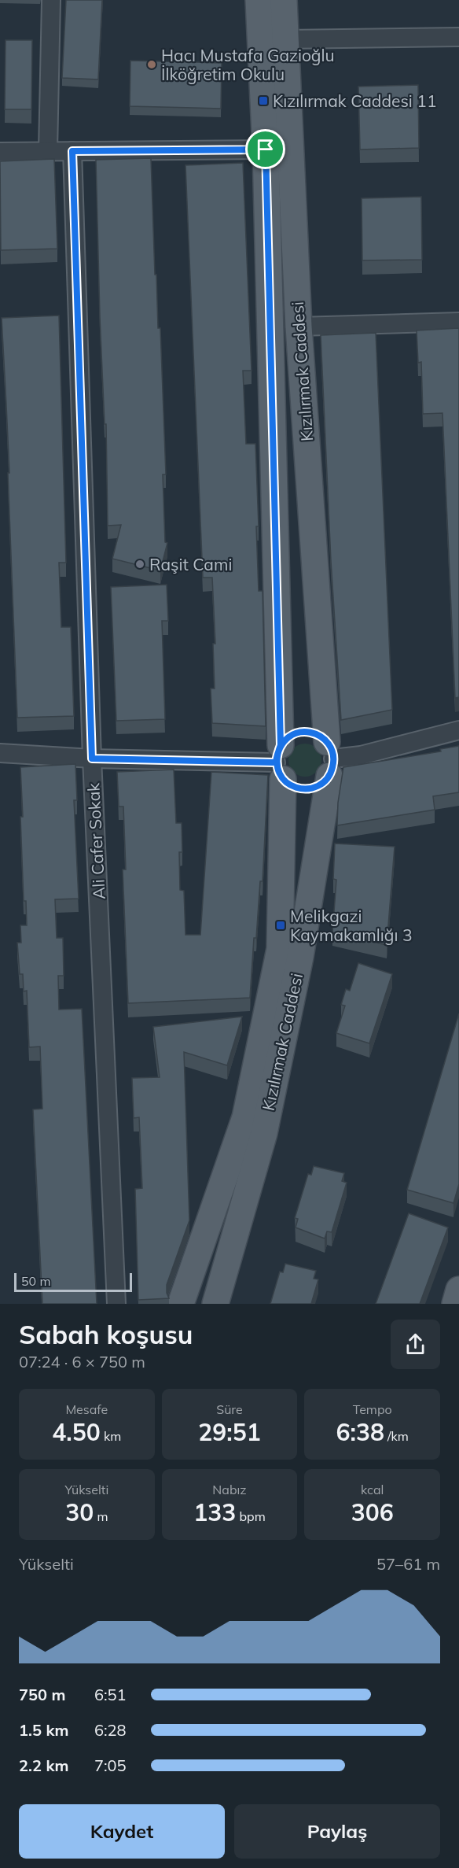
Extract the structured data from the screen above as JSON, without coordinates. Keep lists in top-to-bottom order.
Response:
{
  "streets": {
    "main road": ["Kızılırmak Caddesi"],
    "street": ["Ali Cafer Sokak"]
  },
  "places": {
    "other": ["Hacı Mustafa Gazioğlu İlköğretim Okulu", "Raşit Cami"],
    "transit": ["Kızılırmak Caddesi 11", "Melikgazi Kaymakamlığı 3"]
  },
  "scale_bar": "50 m",
  "page": {
    "scale": "50 m",
    "heading": ["Sabah koşusu", "07:24 · 6 × 750 m"],
    "stats": [
      ["Mesafe", "4.50 km"],
      ["Süre", "29:51"],
      ["Tempo", "6:38 /km"],
      ["Yükselti", "30 m"],
      ["Nabız", "133 bpm"],
      ["kcal", "306"]
    ],
    "chart": ["Yükselti", "57–61 m"],
    "list": [
      {
        "name": "750 m",
        "note": "6:51"
      },
      {
        "name": "1.5 km",
        "note": "6:28"
      },
      {
        "name": "2.2 km",
        "note": "7:05"
      }
    ],
    "buttons": ["Kaydet", "Paylaş"]
  }
}
